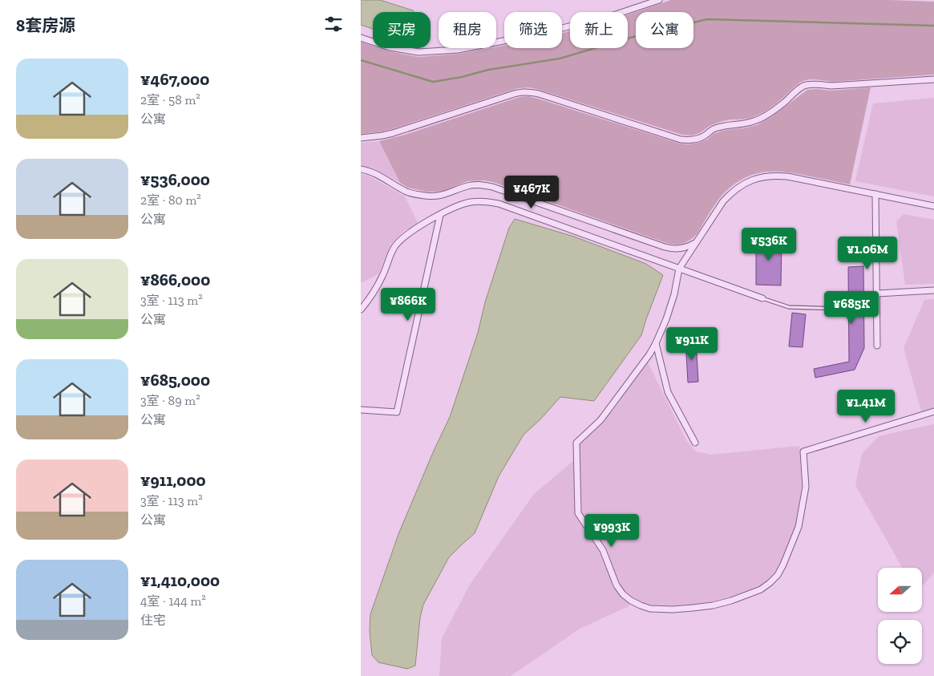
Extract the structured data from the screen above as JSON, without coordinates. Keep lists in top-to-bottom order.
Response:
{
  "north": "left",
  "page": {
    "heading": "8套房源",
    "chip": [
      "买房",
      "租房",
      "筛选",
      "新上",
      "公寓"
    ],
    "list": [
      {
        "name": "¥467,000",
        "note": "2室 · 58 m² · 公寓"
      },
      {
        "name": "¥536,000",
        "note": "2室 · 80 m² · 公寓"
      },
      {
        "name": "¥866,000",
        "note": "3室 · 113 m² · 公寓"
      },
      {
        "name": "¥685,000",
        "note": "3室 · 89 m² · 公寓"
      },
      {
        "name": "¥911,000",
        "note": "3室 · 113 m² · 公寓"
      },
      {
        "name": "¥1,410,000",
        "note": "4室 · 144 m² · 住宅"
      }
    ],
    "price": [
      "¥467K",
      "¥536K",
      "¥1.06M",
      "¥866K",
      "¥685K",
      "¥911K",
      "¥1.41M",
      "¥993K"
    ]
  }
}
